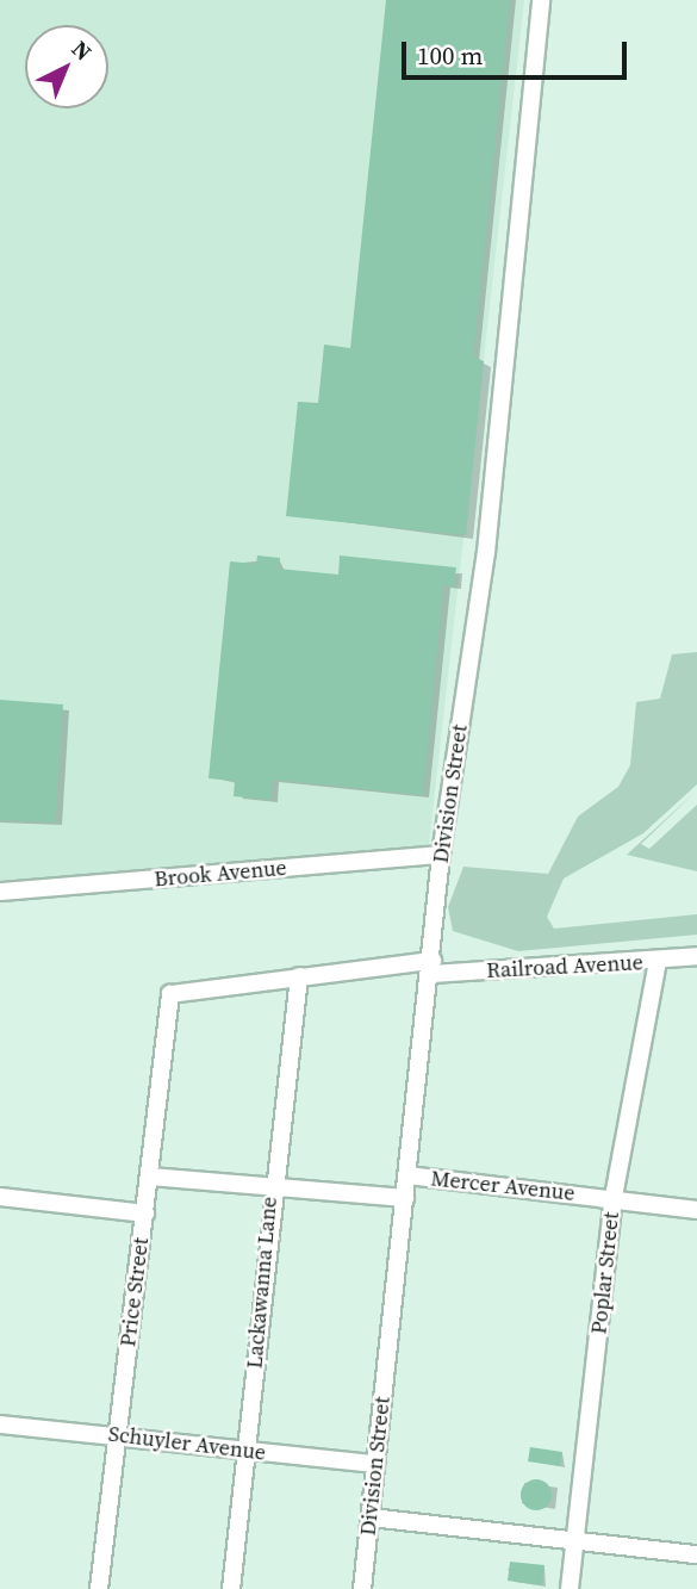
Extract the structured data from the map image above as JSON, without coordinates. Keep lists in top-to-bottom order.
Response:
{
  "streets": {
    "street": [
      "Division Street",
      "Brook Avenue",
      "Railroad Avenue",
      "Mercer Avenue",
      "Poplar Street",
      "Lackawanna Lane",
      "Price Street",
      "Schuyler Avenue"
    ]
  },
  "crossings": [
    ["Division Street", "Brook Avenue"],
    ["Division Street", "Railroad Avenue"],
    ["Division Street", "Mercer Avenue"],
    ["Division Street", "Schuyler Avenue"],
    ["Railroad Avenue", "Poplar Street"],
    ["Railroad Avenue", "Lackawanna Lane"],
    ["Railroad Avenue", "Price Street"],
    ["Mercer Avenue", "Poplar Street"],
    ["Lackawanna Lane", "Schuyler Avenue"],
    ["Price Street", "Schuyler Avenue"]
  ],
  "scale_bar": "100 m",
  "north": "top right"
}
